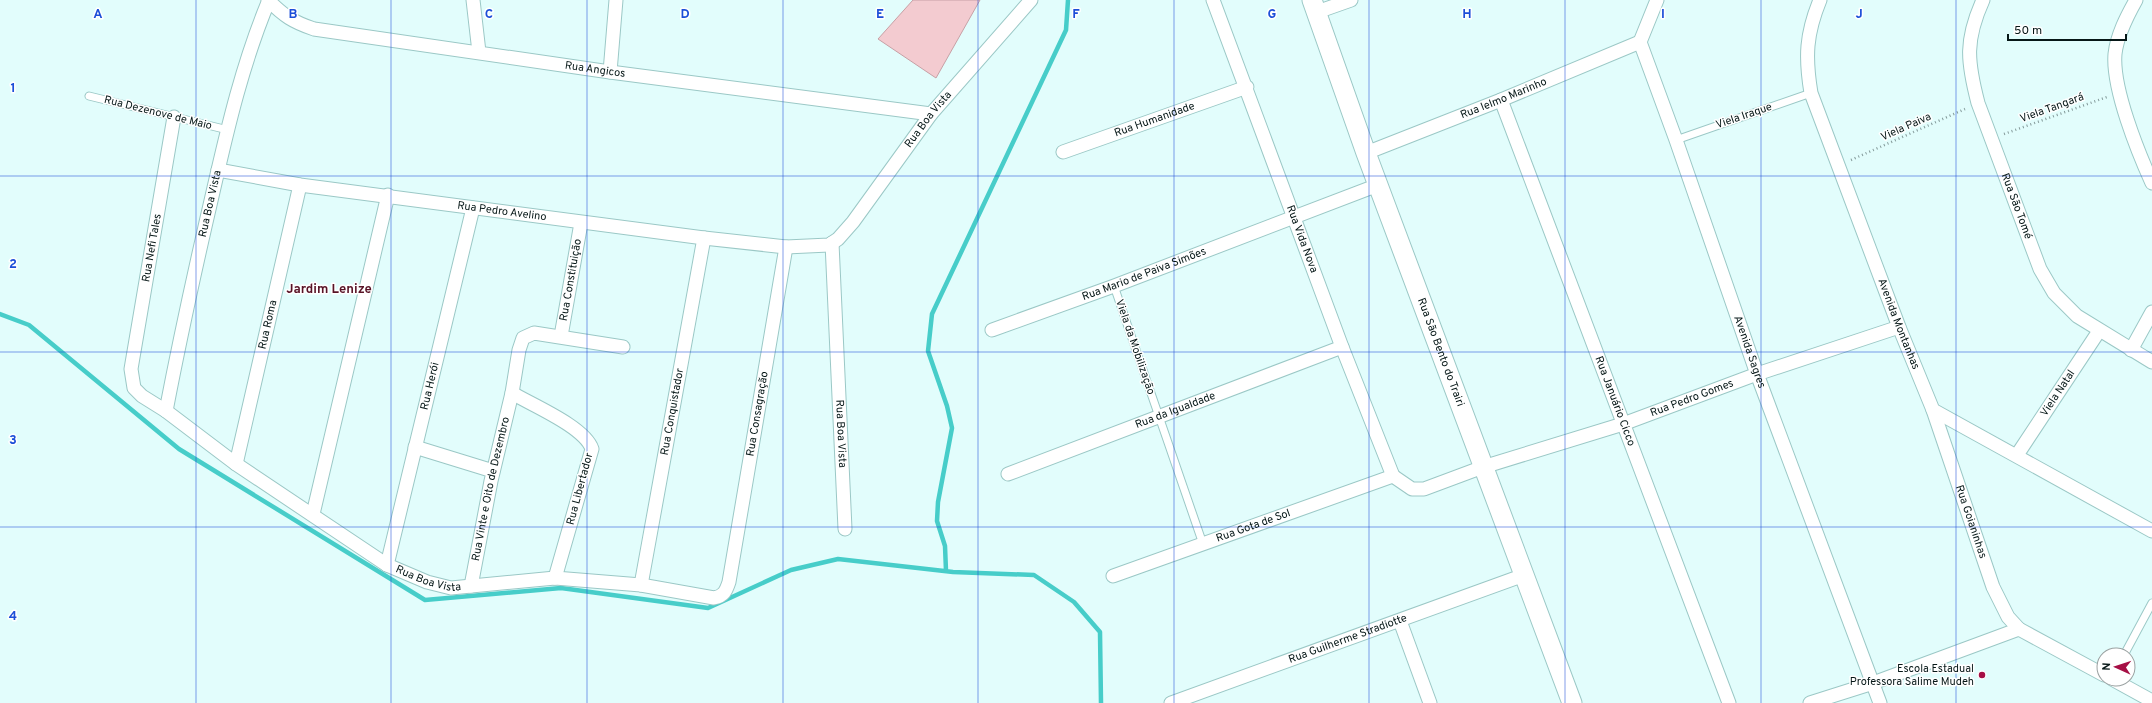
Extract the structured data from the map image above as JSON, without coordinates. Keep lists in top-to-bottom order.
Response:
{
  "streets": {
    "street": [
      "Rua Angicos",
      "Rua Ielmo Marinho",
      "Rua Boa Vista",
      "Rua Humanidade",
      "Rua São Tomé",
      "Rua Pedro Avelino",
      "Rua Vida Nova",
      "Rua Nefi Tales",
      "Rua Mario de Paiva Simões",
      "Rua Constituição",
      "Rua Roma",
      "Avenida Montanhas",
      "Rua São Bento do Trairi",
      "Avenida Sagres",
      "Rua Herói",
      "Viela Natal",
      "Rua Pedro Gomes",
      "Rua Januário Cicco",
      "Rua da Igualdade",
      "Rua Conquistador",
      "Rua Consagração",
      "Rua Libertador",
      "Rua Vinte e Oito de Dezembro",
      "Rua Goianinhas",
      "Rua Gota de Sol",
      "Rua Guilherme Stradiotte"
    ],
    "lane": ["Rua Dezenove de Maio", "Viela Iraque", "Viela da Mobilização"],
    "path": ["Viela Tangará", "Viela Paiva"]
  },
  "crossings": [
    ["Rua Angicos", "Rua Boa Vista"],
    ["Rua Ielmo Marinho", "Rua São Bento do Trairi"],
    ["Rua Ielmo Marinho", "Avenida Sagres"],
    ["Rua Ielmo Marinho", "Rua Januário Cicco"],
    ["Viela Tangará", "Rua São Tomé"],
    ["Rua Dezenove de Maio", "Rua Boa Vista"],
    ["Rua Dezenove de Maio", "Rua Nefi Tales"],
    ["Viela Iraque", "Avenida Montanhas"],
    ["Viela Iraque", "Avenida Sagres"],
    ["Rua Boa Vista", "Rua Pedro Avelino"],
    ["Rua Boa Vista", "Rua Nefi Tales"],
    ["Rua Boa Vista", "Rua Roma"],
    ["Rua Boa Vista", "Rua Herói"],
    ["Rua Boa Vista", "Rua Conquistador"],
    ["Rua Boa Vista", "Rua Consagração"],
    ["Rua Boa Vista", "Rua Libertador"],
    ["Rua Boa Vista", "Rua Vinte e Oito de Dezembro"],
    ["Rua Humanidade", "Rua Vida Nova"],
    ["Viela Paiva", "Rua São Tomé"],
    ["Viela Paiva", "Avenida Montanhas"],
    ["Rua São Tomé", "Viela Natal"],
    ["Rua Pedro Avelino", "Rua Constituição"],
    ["Rua Pedro Avelino", "Rua Roma"],
    ["Rua Pedro Avelino", "Rua Herói"],
    ["Rua Pedro Avelino", "Rua Conquistador"],
    ["Rua Pedro Avelino", "Rua Consagração"],
    ["Rua Vida Nova", "Rua Mario de Paiva Simões"],
    ["Rua Vida Nova", "Rua Pedro Gomes"],
    ["Rua Vida Nova", "Rua da Igualdade"],
    ["Rua Vida Nova", "Rua Gota de Sol"],
    ["Rua Mario de Paiva Simões", "Viela da Mobilização"],
    ["Rua Mario de Paiva Simões", "Rua São Bento do Trairi"],
    ["Rua Constituição", "Rua Vinte e Oito de Dezembro"],
    ["Avenida Montanhas", "Rua Pedro Gomes"],
    ["Avenida Montanhas", "Rua Goianinhas"],
    ["Viela da Mobilização", "Rua da Igualdade"],
    ["Viela da Mobilização", "Rua Gota de Sol"],
    ["Rua São Bento do Trairi", "Rua Pedro Gomes"],
    ["Rua São Bento do Trairi", "Rua Guilherme Stradiotte"],
    ["Avenida Sagres", "Rua Pedro Gomes"],
    ["Rua Pedro Gomes", "Rua Januário Cicco"],
    ["Rua Pedro Gomes", "Rua Gota de Sol"],
    ["Rua Libertador", "Rua Vinte e Oito de Dezembro"]
  ],
  "districts": ["Jardim Lenize"],
  "places": ["Escola Estadual Professora Salime Mudeh"],
  "scale_bar": "50 m",
  "north": "left",
  "grid": {
    "columns": [
      "A",
      "B",
      "C",
      "D",
      "E",
      "F",
      "G",
      "H",
      "I",
      "J"
    ],
    "rows": [
      "1",
      "2",
      "3",
      "4"
    ]
  }
}
